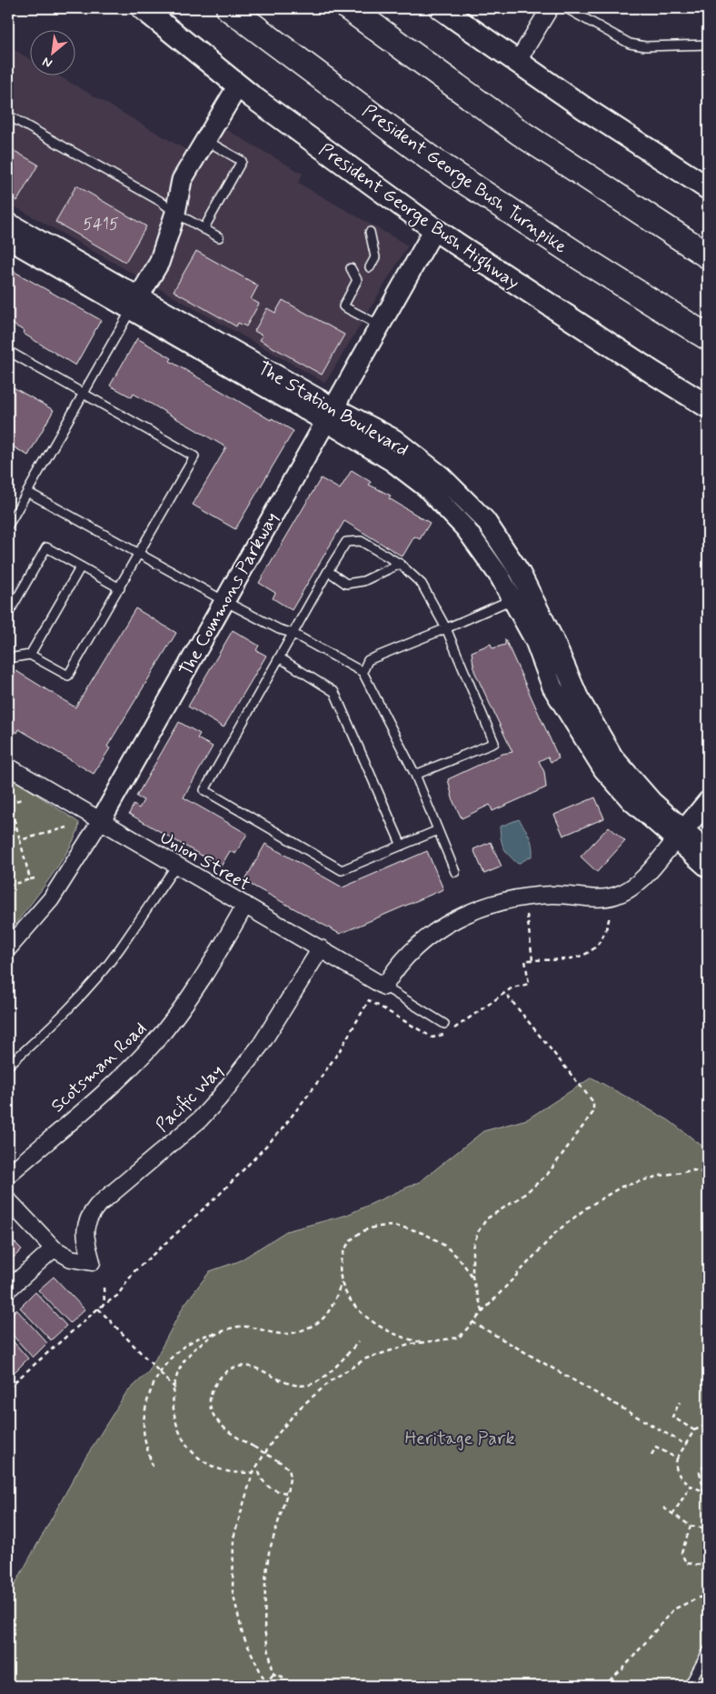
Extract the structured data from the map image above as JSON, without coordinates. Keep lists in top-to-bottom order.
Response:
{
  "streets": {
    "highway": ["President George Bush Turnpike"],
    "main road": ["President George Bush Highway"],
    "street": [
      "The Station Boulevard",
      "The Commons Parkway",
      "Union Street",
      "Scotsman Road",
      "Pacific Way"
    ]
  },
  "crossings": [
    ["President George Bush Highway", "The Commons Parkway"],
    ["The Station Boulevard", "The Commons Parkway"],
    ["The Commons Parkway", "Union Street"],
    ["Union Street", "Scotsman Road"],
    ["Union Street", "Pacific Way"]
  ],
  "parks": ["Heritage Park"],
  "house_numbers": ["5415"],
  "north": "bottom left"
}
